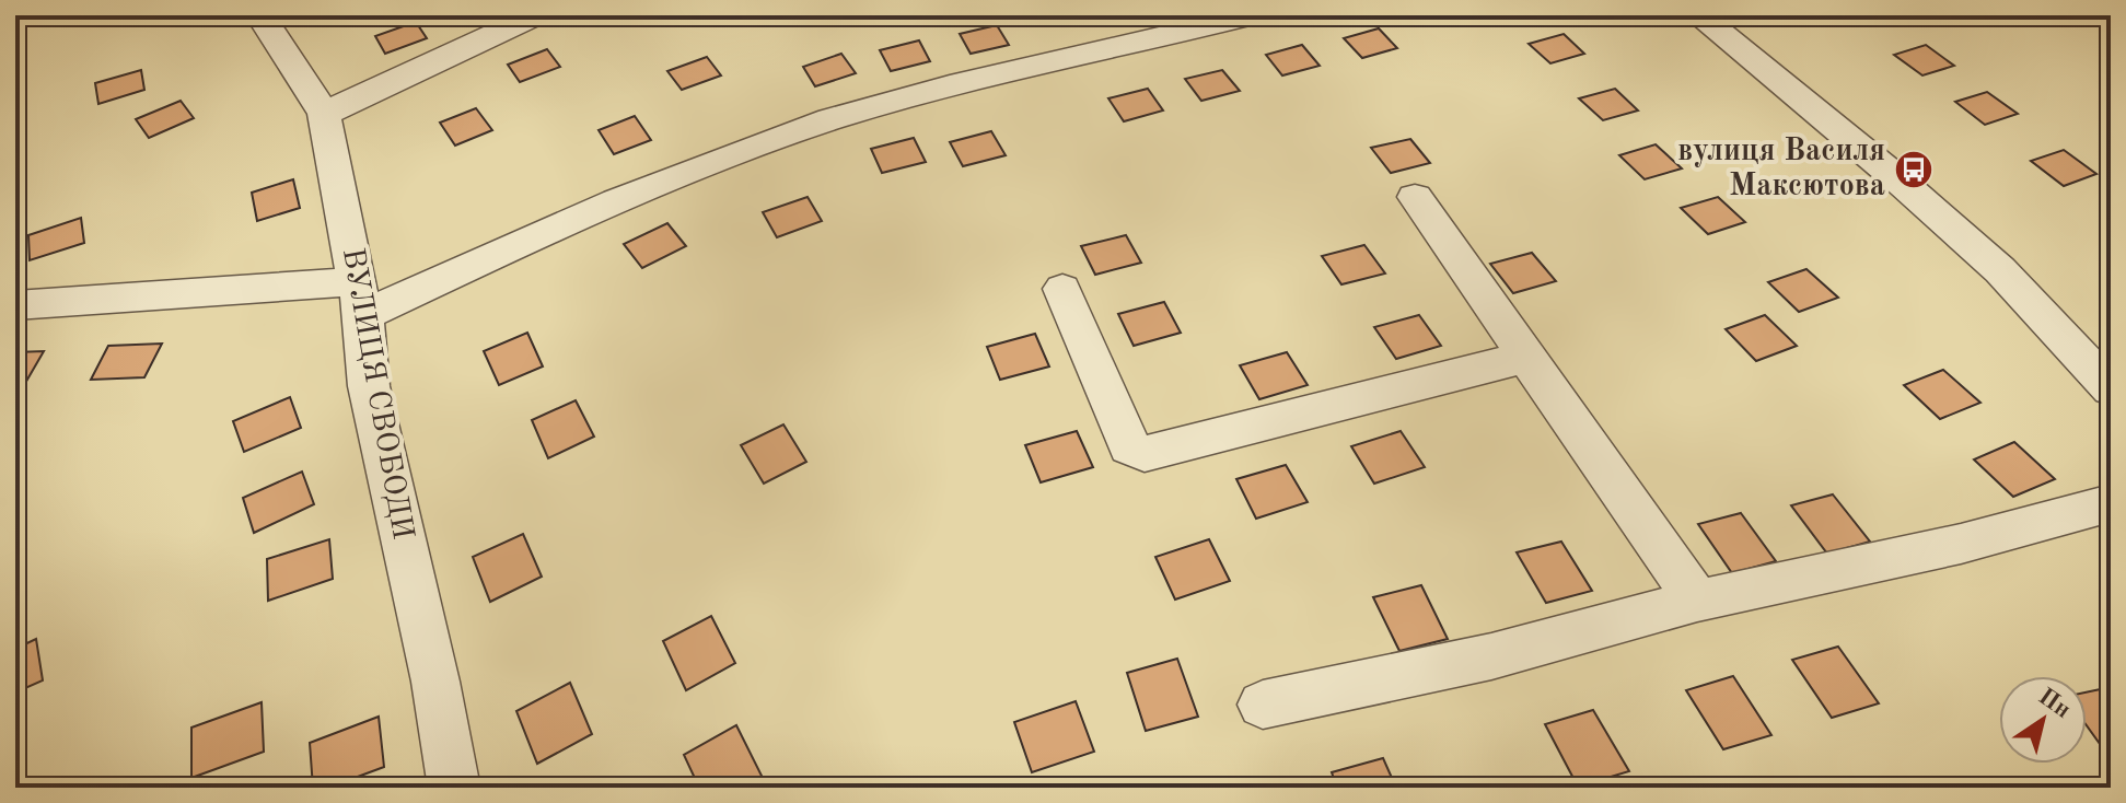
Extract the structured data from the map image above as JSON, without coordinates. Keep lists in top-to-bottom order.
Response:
{
  "streets": {
    "street": ["ВУЛИЦЯ СВОБОДИ"]
  },
  "places": {
    "bus stop": ["вулиця Василя Максютова"]
  },
  "north": "top right"
}
